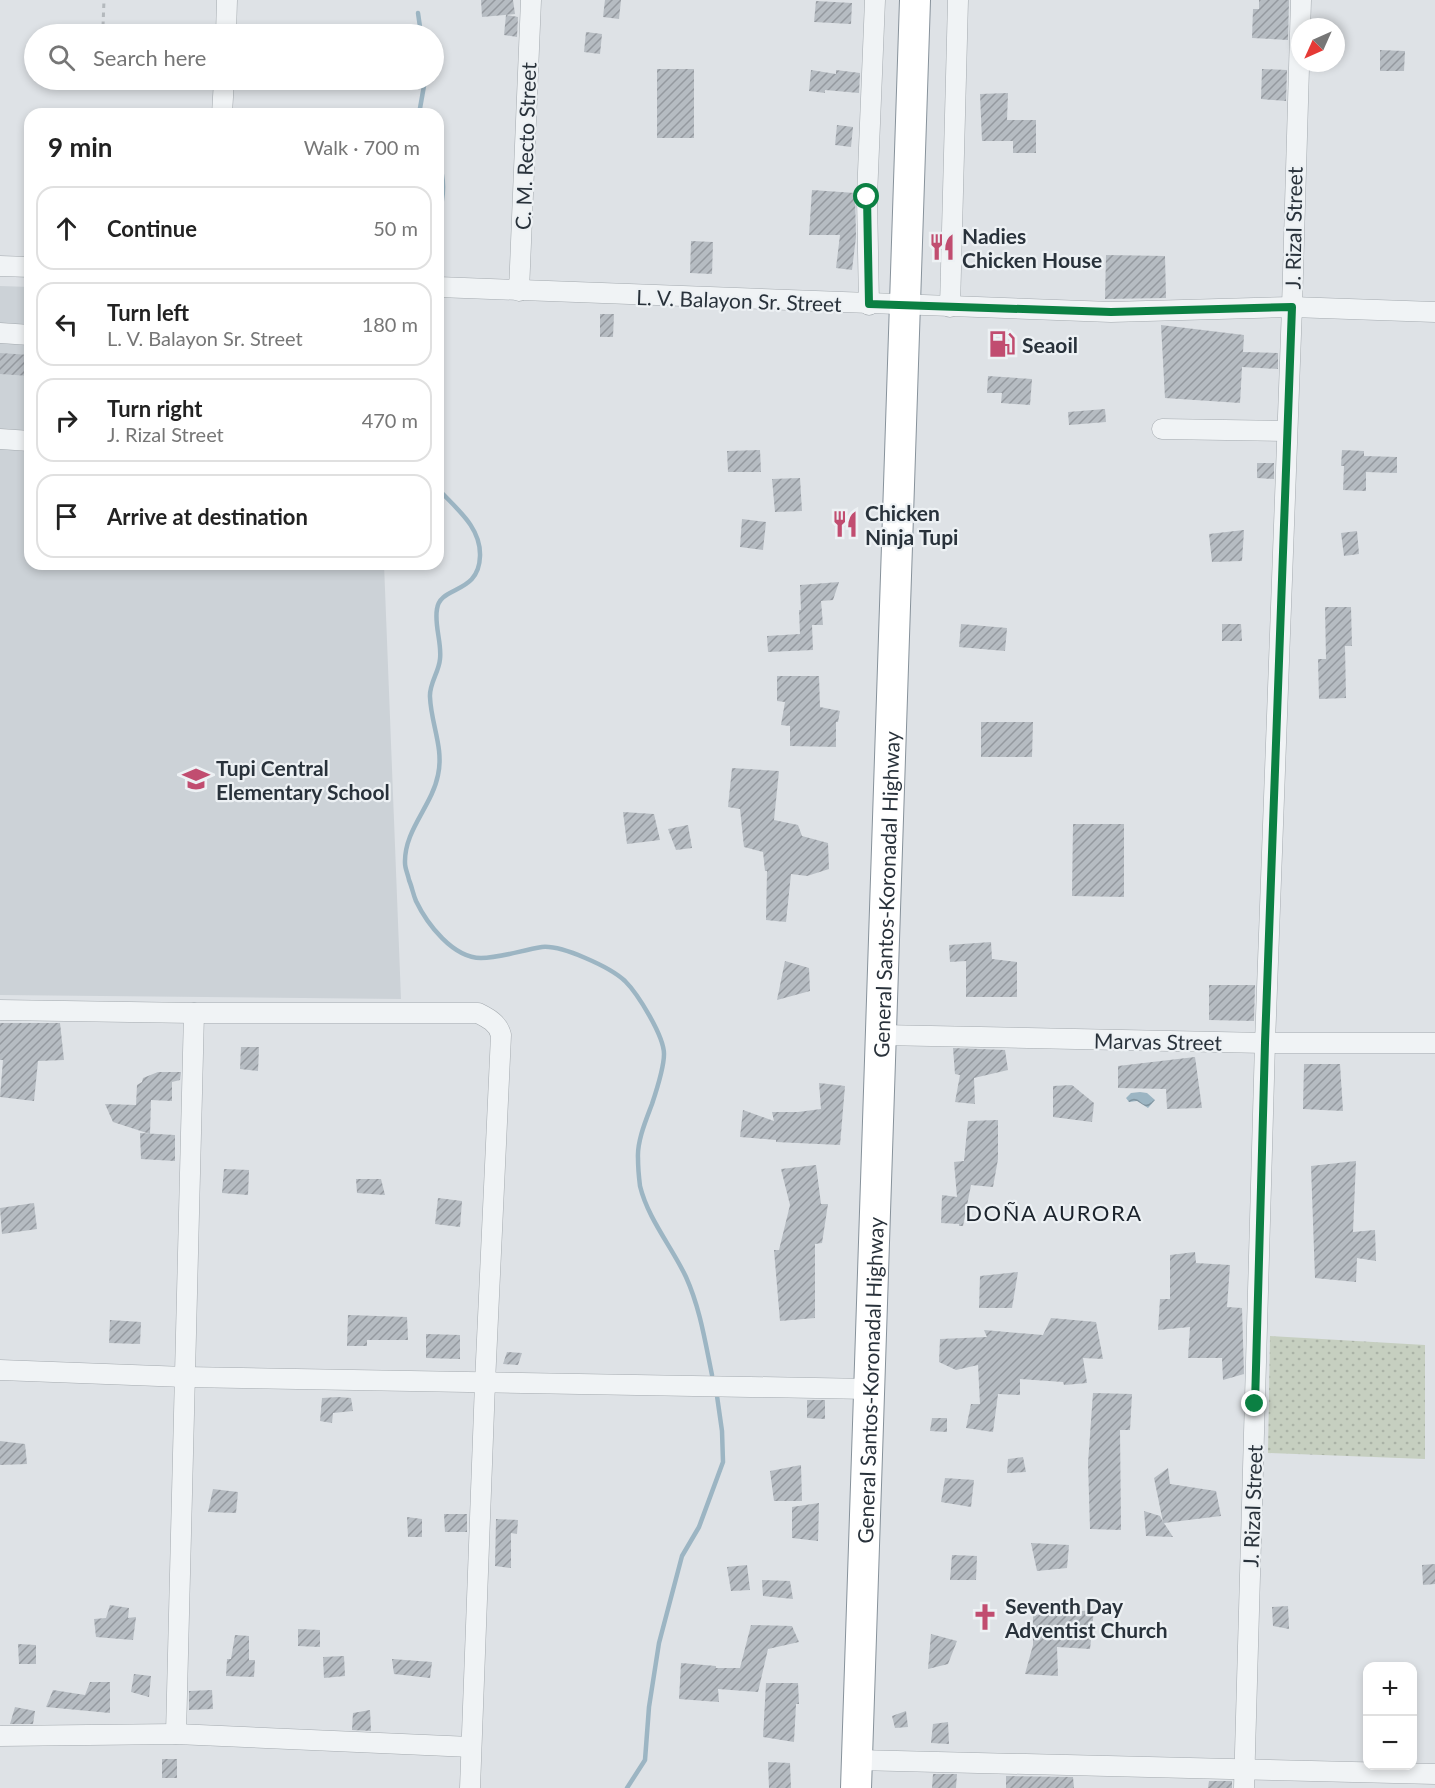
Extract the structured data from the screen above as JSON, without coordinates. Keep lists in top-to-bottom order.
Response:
{
  "streets": {
    "highway": ["General Santos-Koronadal Highway"],
    "street": [
      "C. M. Recto Street",
      "J. Rizal Street",
      "L. V. Balayon Sr. Street",
      "Marvas Street"
    ]
  },
  "crossings": [
    ["C. M. Recto Street", "L. V. Balayon Sr. Street"],
    ["J. Rizal Street", "L. V. Balayon Sr. Street"],
    ["J. Rizal Street", "Marvas Street"],
    ["L. V. Balayon Sr. Street", "General Santos-Koronadal Highway"],
    ["General Santos-Koronadal Highway", "Marvas Street"]
  ],
  "districts": ["DOÑA AURORA"],
  "places": {
    "restaurant": ["Nadies Chicken House", "Chicken Ninja Tupi"],
    "fuel station": ["Seaoil"],
    "school or university": ["Tupi Central Elementary School"],
    "church": ["Seventh Day Adventist Church"]
  },
  "north": "bottom left",
  "page": {
    "search": "Search here",
    "heading": ["9 min", "Walk · 700 m"],
    "list": [
      ["Continue", "50 m"],
      ["Turn left", "L. V. Balayon Sr. Street", "180 m"],
      ["Turn right", "J. Rizal Street", "470 m"],
      "Arrive at destination"
    ],
    "map_buttons": ["+", "−"]
  }
}
